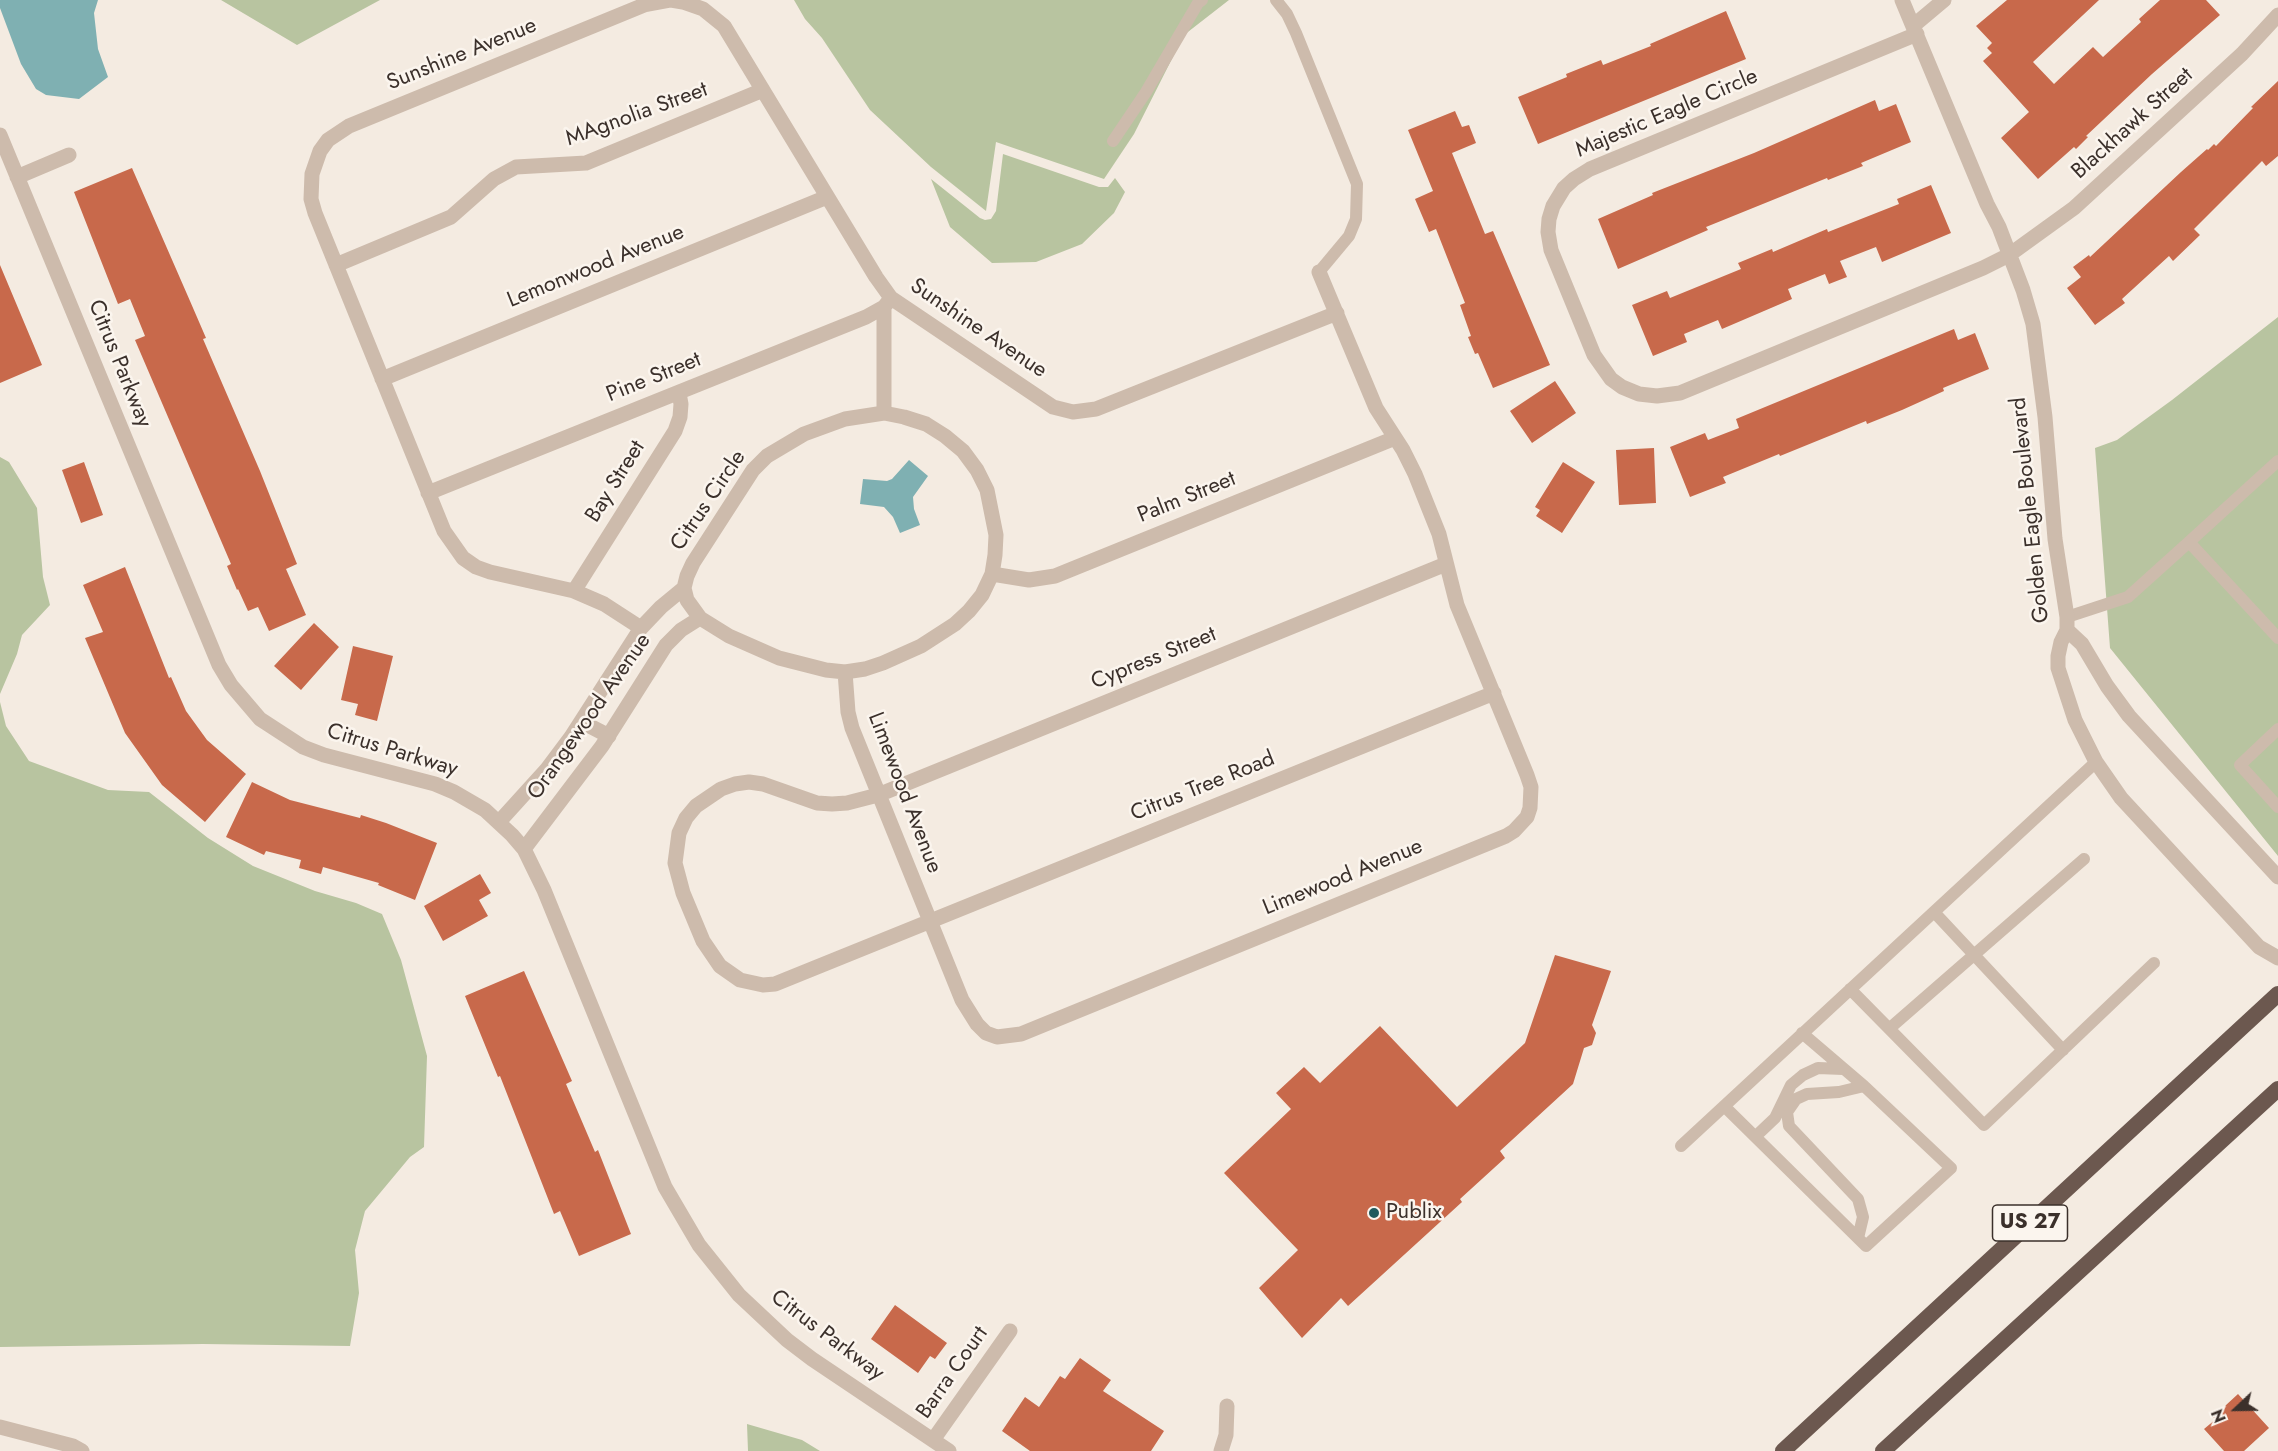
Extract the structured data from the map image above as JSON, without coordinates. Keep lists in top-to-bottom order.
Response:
{
  "streets": {
    "highway": ["US 27"],
    "street": [
      "Sunshine Avenue",
      "Majestic Eagle Circle",
      "MAgnolia Street",
      "Blackhawk Street",
      "Lemonwood Avenue",
      "Citrus Parkway",
      "Pine Street",
      "Bay Street",
      "Palm Street",
      "Citrus Circle",
      "Golden Eagle Boulevard",
      "Cypress Street",
      "Orangewood Avenue",
      "Citrus Tree Road",
      "Limewood Avenue",
      "Barra Court"
    ]
  },
  "crossings": [
    ["Sunshine Avenue", "MAgnolia Street"],
    ["Sunshine Avenue", "Lemonwood Avenue"],
    ["Sunshine Avenue", "Pine Street"],
    ["Sunshine Avenue", "Bay Street"],
    ["Sunshine Avenue", "Limewood Avenue"],
    ["Majestic Eagle Circle", "Blackhawk Street"],
    ["Majestic Eagle Circle", "Golden Eagle Boulevard"],
    ["Blackhawk Street", "Golden Eagle Boulevard"],
    ["Citrus Parkway", "Orangewood Avenue"],
    ["Citrus Parkway", "Barra Court"],
    ["Pine Street", "Bay Street"],
    ["Palm Street", "Citrus Circle"],
    ["Palm Street", "Limewood Avenue"],
    ["Citrus Circle", "Orangewood Avenue"],
    ["Citrus Circle", "Limewood Avenue"],
    ["Cypress Street", "Citrus Tree Road"],
    ["Cypress Street", "Limewood Avenue"],
    ["Citrus Tree Road", "Limewood Avenue"]
  ],
  "places": ["Publix"],
  "north": "left"
}
